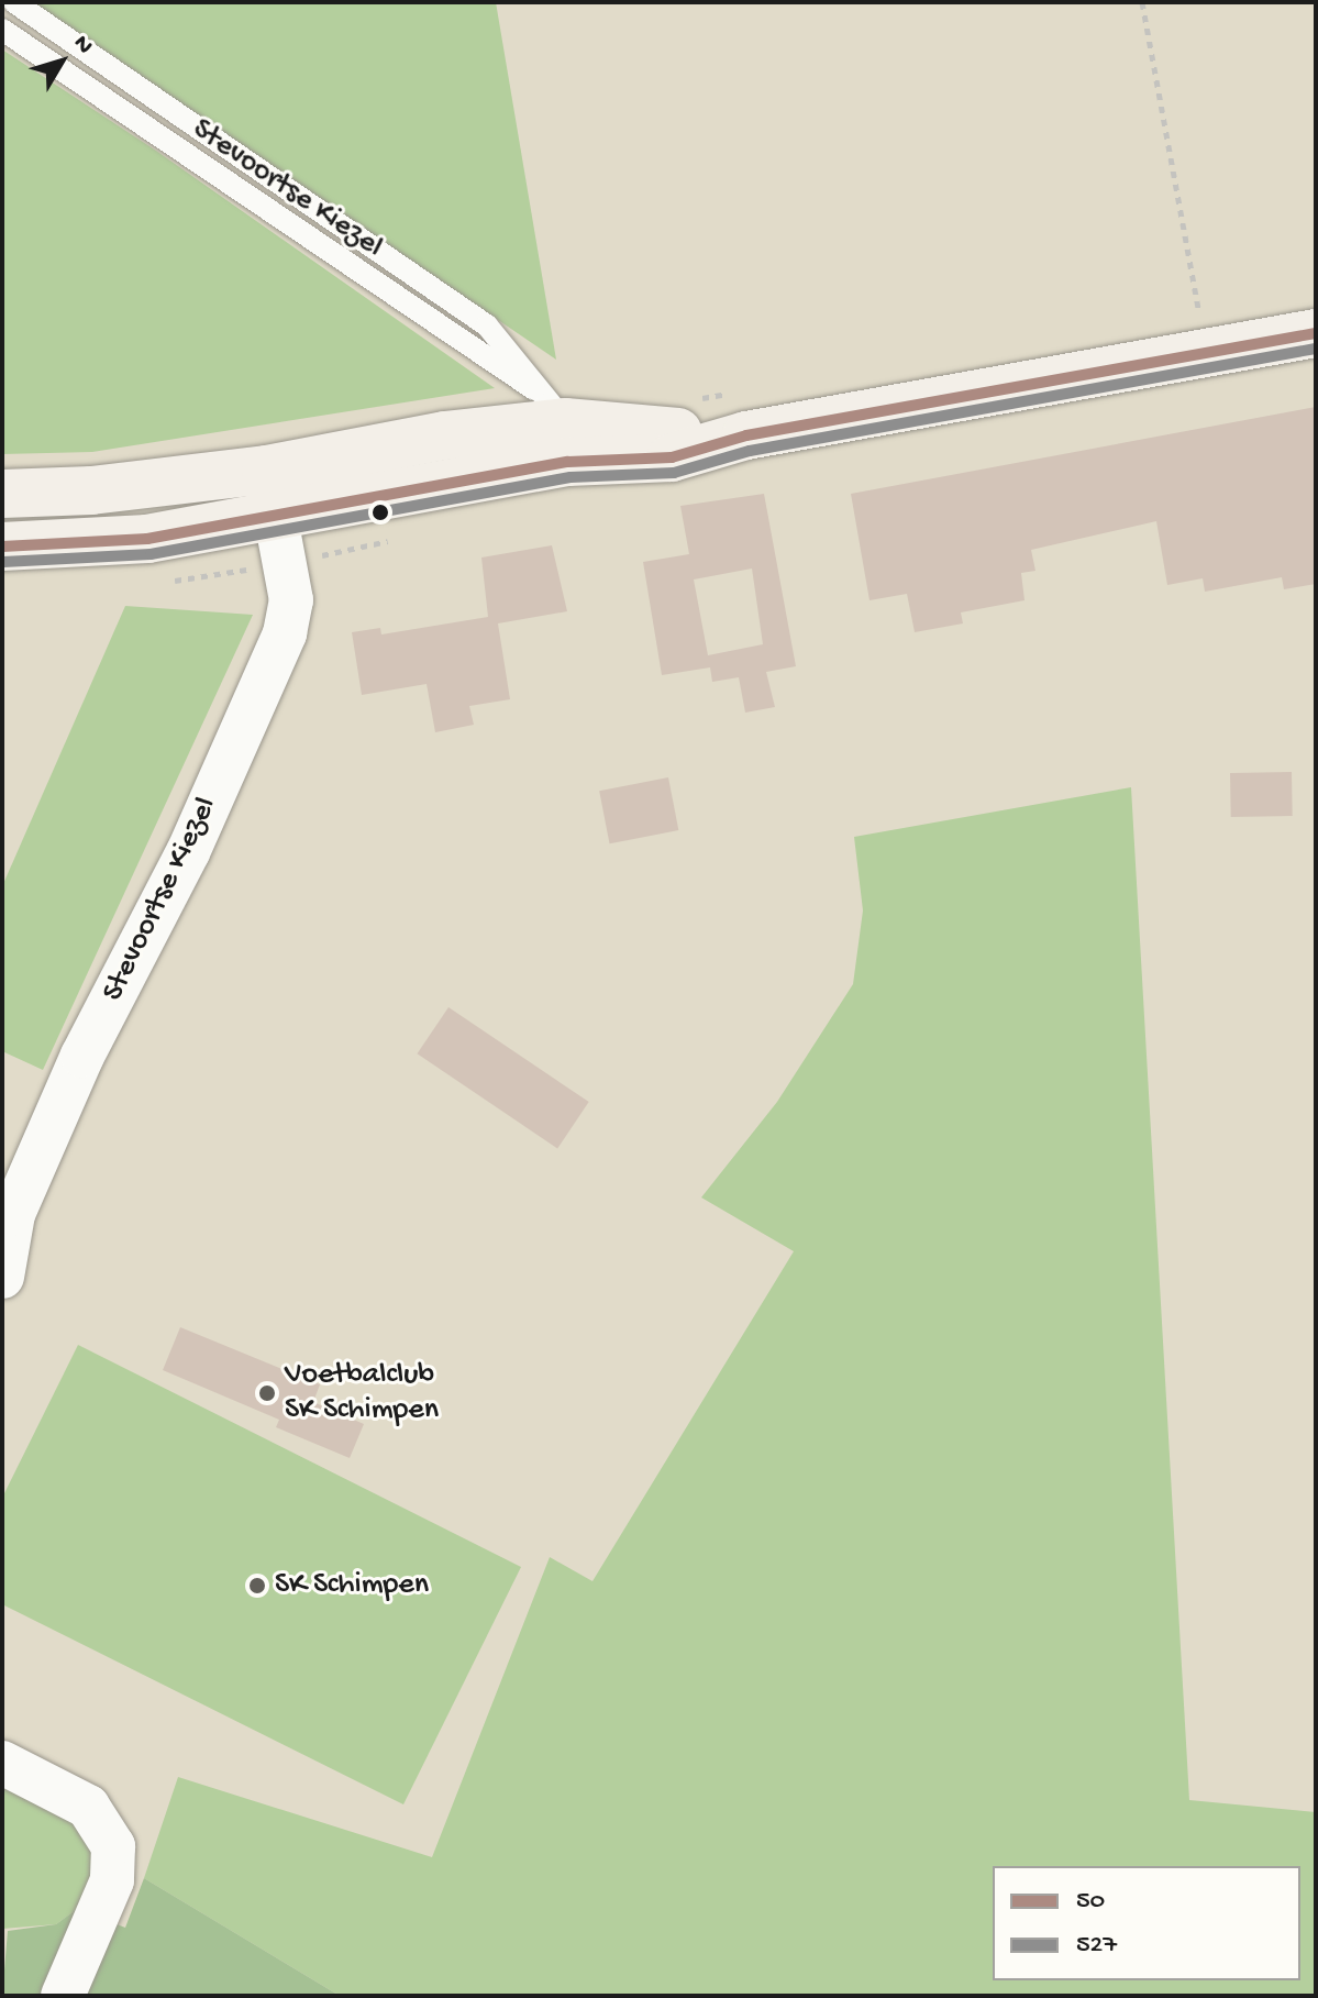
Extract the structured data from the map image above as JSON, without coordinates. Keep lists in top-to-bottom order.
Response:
{
  "streets": {
    "main road": ["Stevoortse Kiezel"]
  },
  "places": ["Voetbalclub SK Schimpen", "SK Schimpen"],
  "lines": ["transit line 50", "transit line 527"],
  "legend": ["50", "527"],
  "north": "top right"
}
